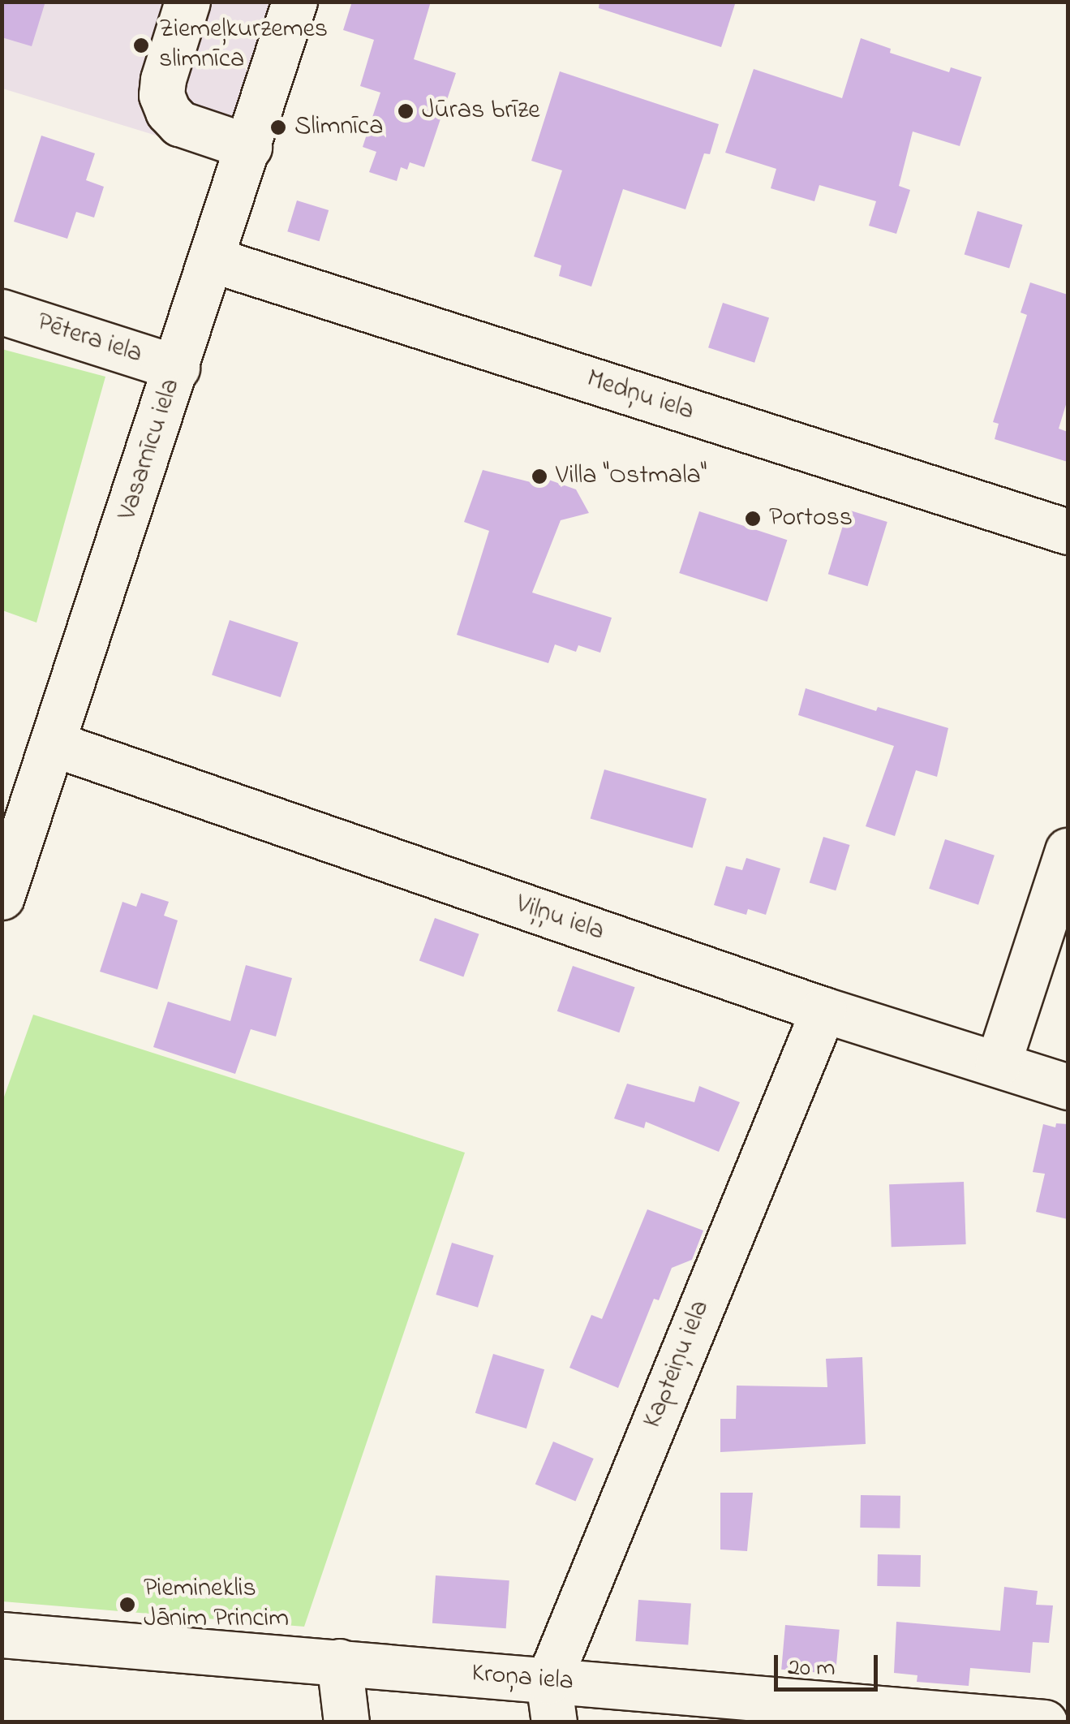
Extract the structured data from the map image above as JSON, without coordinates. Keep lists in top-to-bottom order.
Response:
{
  "streets": {
    "street": [
      "Pētera iela",
      "Medņu iela",
      "Vasarnīcu iela",
      "Viļņu iela",
      "Kapteiņu iela",
      "Kroņa iela"
    ]
  },
  "crossings": [
    ["Pētera iela", "Vasarnīcu iela"],
    ["Medņu iela", "Vasarnīcu iela"],
    ["Vasarnīcu iela", "Viļņu iela"],
    ["Viļņu iela", "Kapteiņu iela"],
    ["Kapteiņu iela", "Kroņa iela"]
  ],
  "places": [
    "Ziemeļkurzemes slimnīca",
    "Jūras brīze",
    "Slimnīca",
    "Villa \"Ostmala\"",
    "Portoss",
    "Piemineklis Jānim Princim"
  ],
  "scale_bar": "20 m"
}
